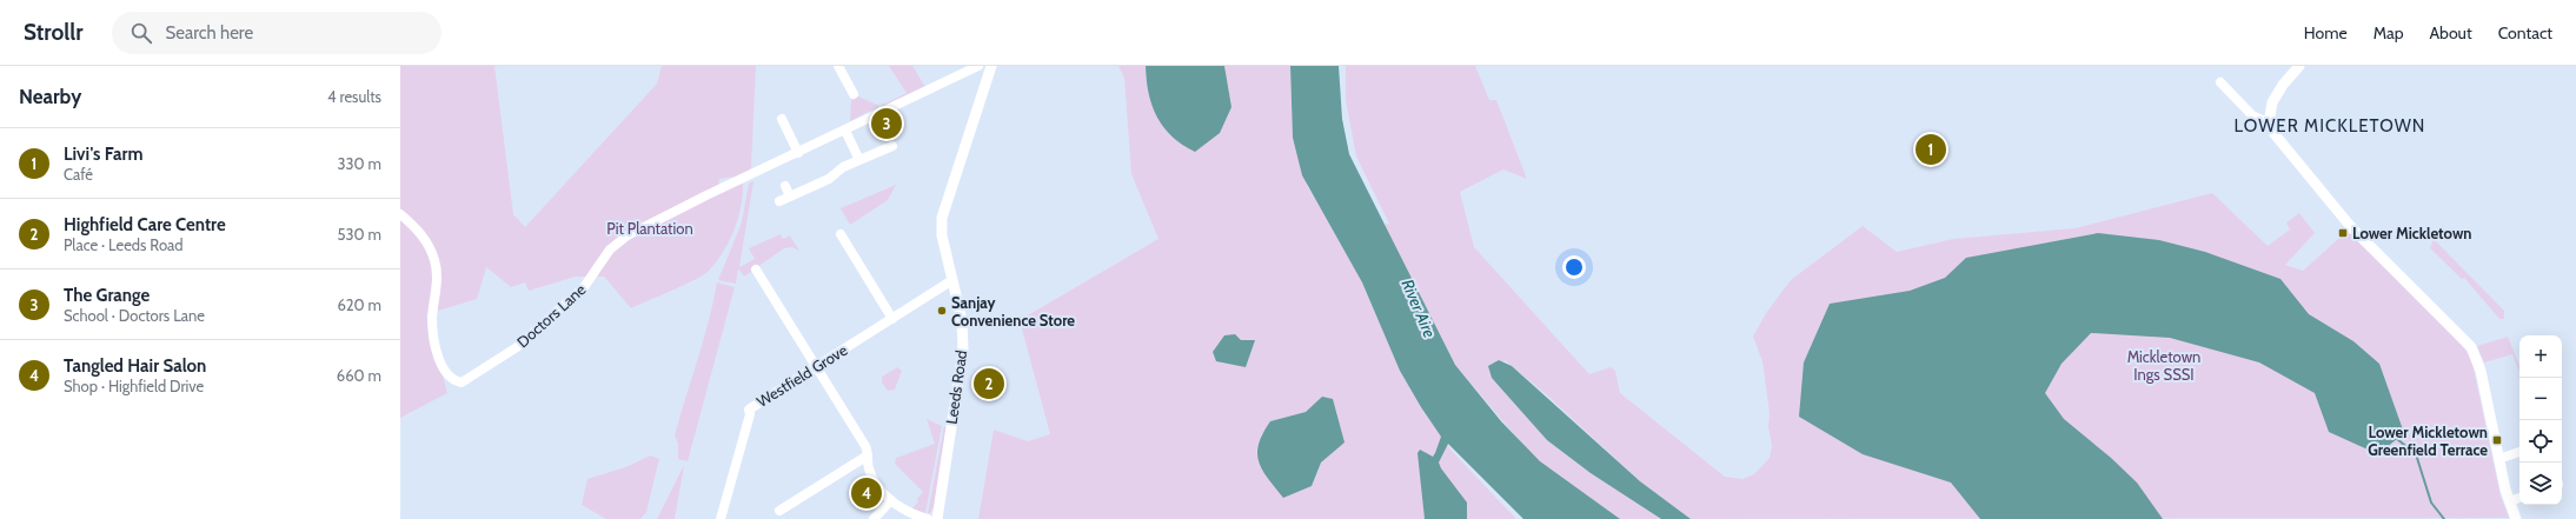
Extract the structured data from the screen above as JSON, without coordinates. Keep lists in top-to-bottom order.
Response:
{
  "streets": {
    "street": ["Doctors Lane", "Westfield Grove", "Leeds Road"]
  },
  "crossings": [
    ["Westfield Grove", "Leeds Road"]
  ],
  "districts": ["LOWER MICKLETOWN"],
  "water": ["River Aire"],
  "parks": ["Pit Plantation", "Mickletown Ings SSSI"],
  "places": {
    "transit": ["Lower Mickletown", "Lower Mickletown Greenfield Terrace"],
    "other": ["Sanjay Convenience Store"]
  },
  "page": {
    "header": "Strollr",
    "search": "Search here",
    "nav": [
      "Home",
      "Map",
      "About",
      "Contact"
    ],
    "heading": ["Nearby", "4 results"],
    "pins": [
      "3",
      "1",
      "2",
      "4"
    ],
    "list": [
      {
        "mark": "1",
        "name": "Livi's Farm",
        "note": "Café",
        "value": "330 m"
      },
      {
        "mark": "2",
        "name": "Highfield Care Centre",
        "note": "Place · Leeds Road",
        "value": "530 m"
      },
      {
        "mark": "3",
        "name": "The Grange",
        "note": "School · Doctors Lane",
        "value": "620 m"
      },
      {
        "mark": "4",
        "name": "Tangled Hair Salon",
        "note": "Shop · Highfield Drive",
        "value": "660 m"
      }
    ],
    "map_buttons": ["+", "−"]
  }
}
